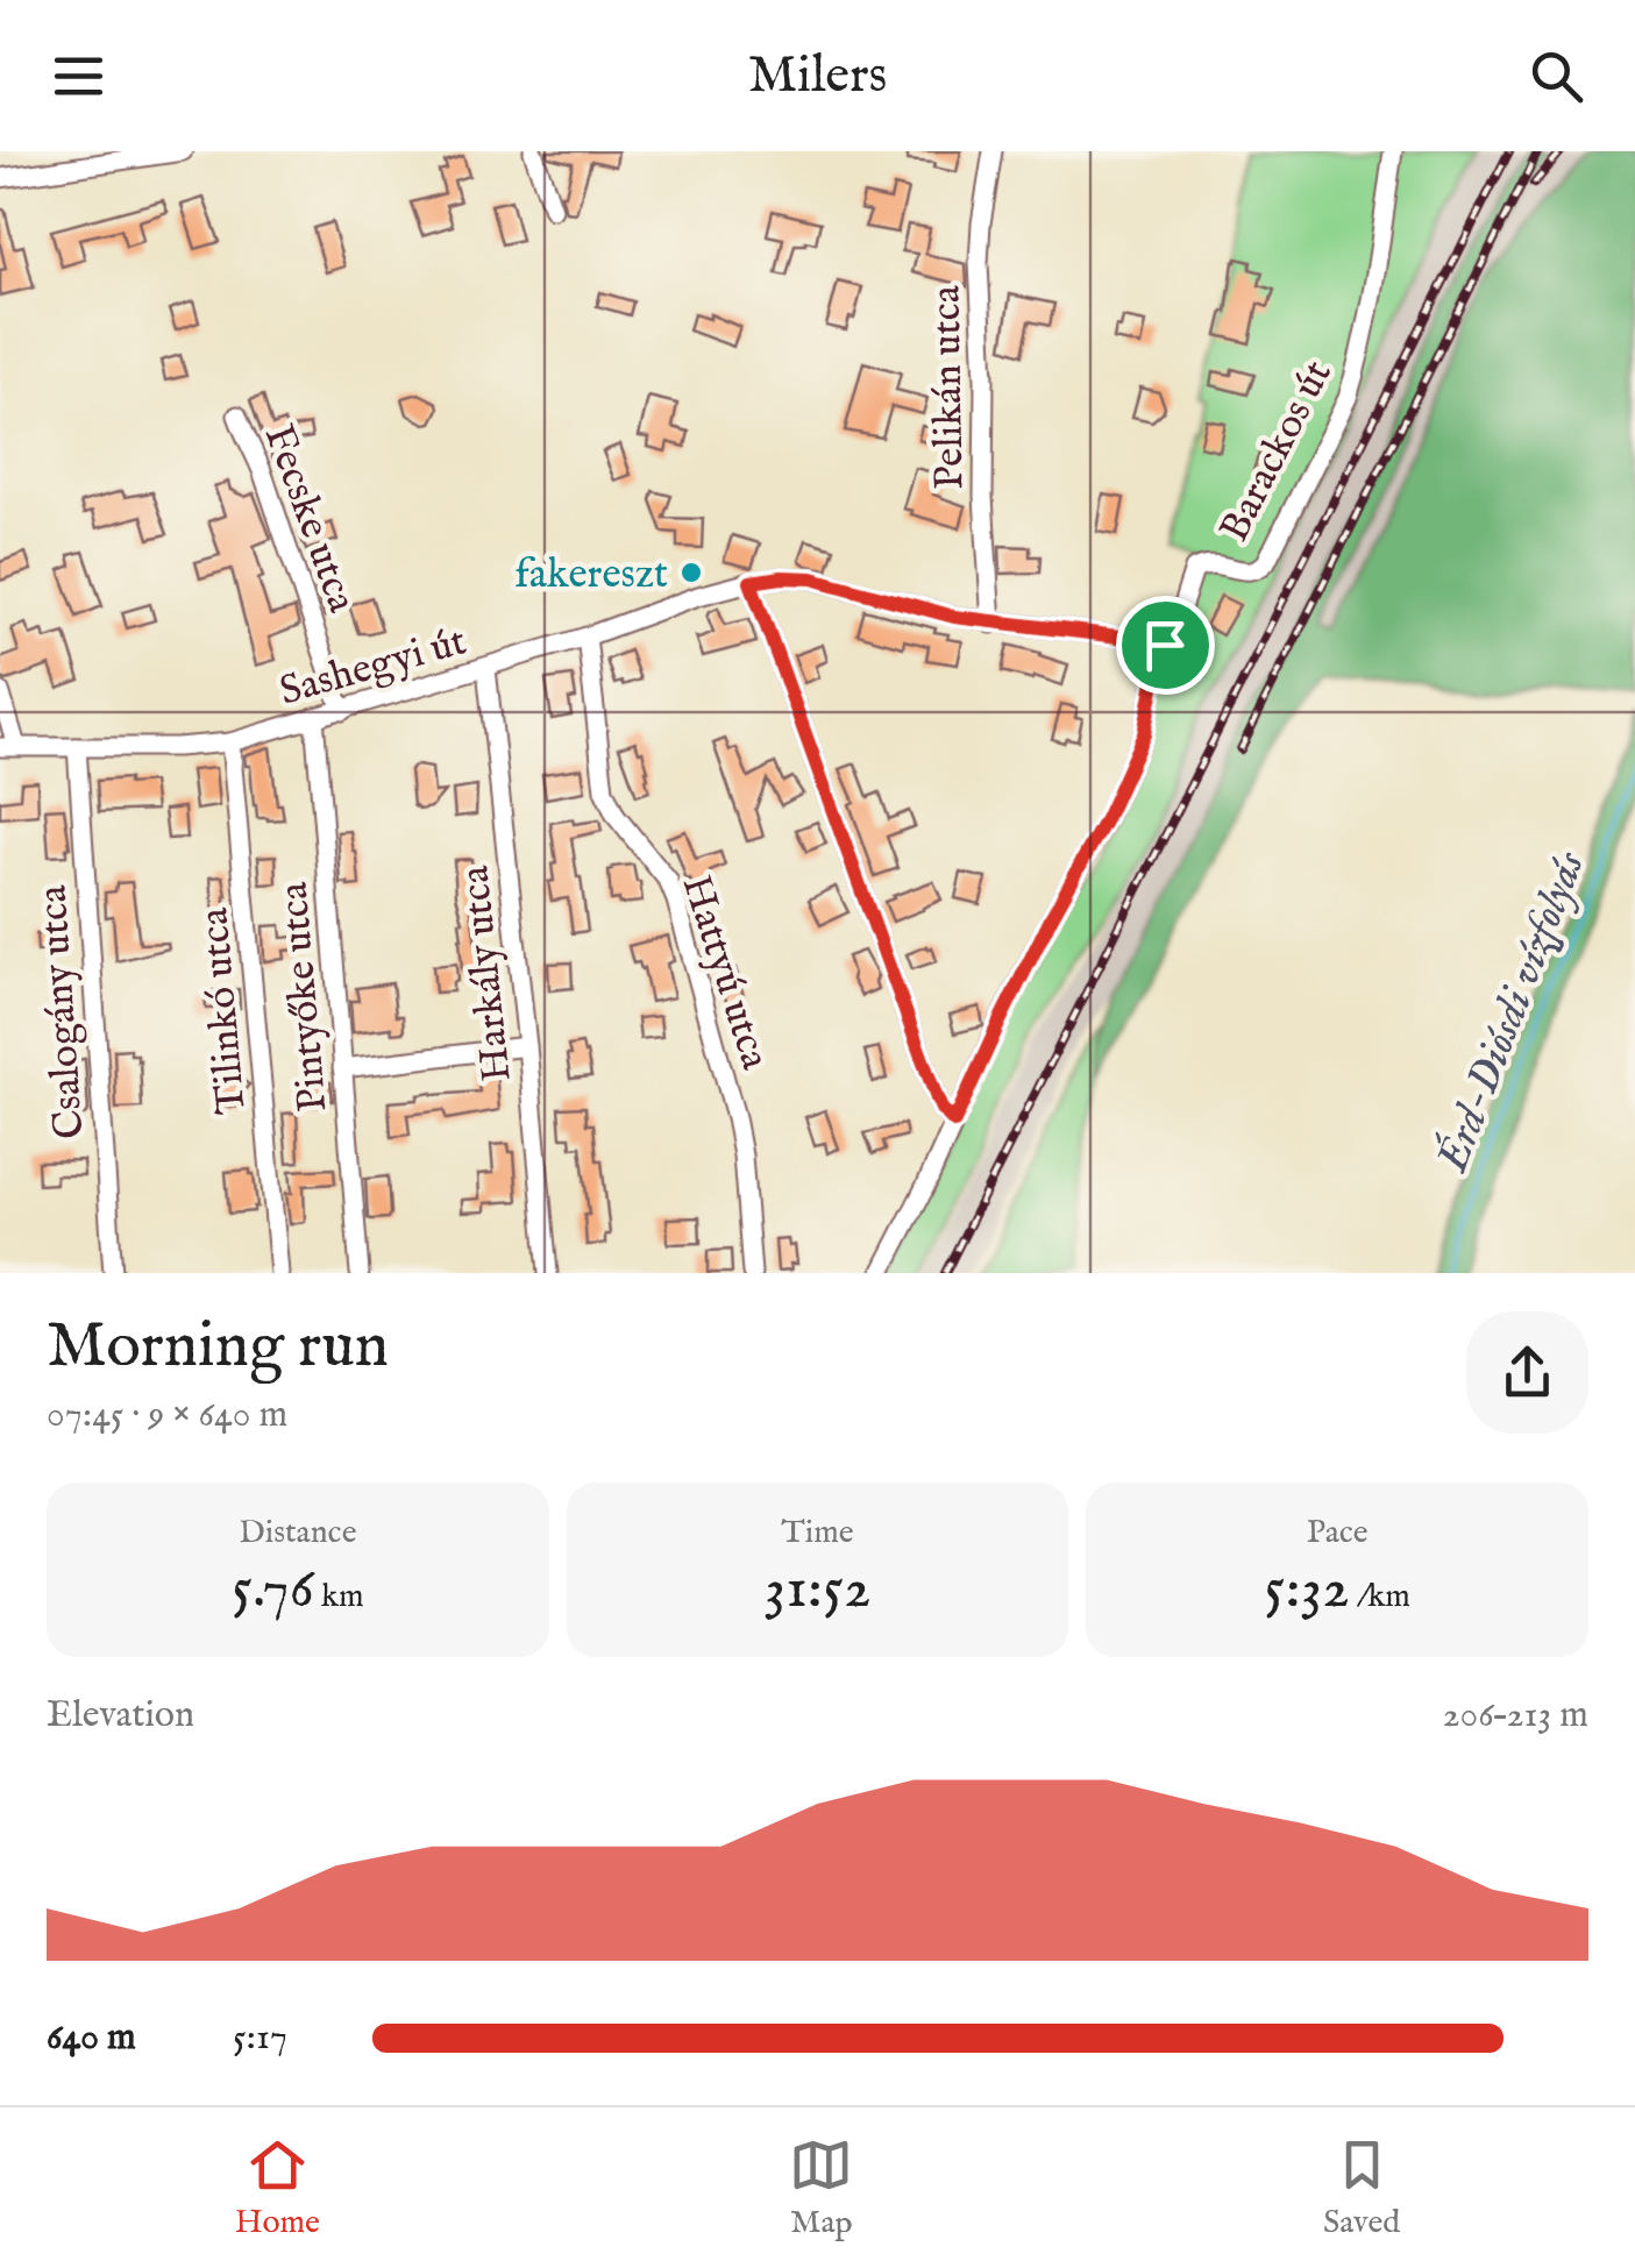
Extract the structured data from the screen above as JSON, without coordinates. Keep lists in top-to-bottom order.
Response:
{
  "streets": {
    "street": [
      "Pelikán utca",
      "Barackos út",
      "Fecske utca",
      "Sashegyi út",
      "Hattyú utca",
      "Harkály utca",
      "Pintyőke utca",
      "Tilinkó utca",
      "Csalogány utca"
    ]
  },
  "crossings": [
    ["Pelikán utca", "Sashegyi út"],
    ["Barackos út", "Sashegyi út"],
    ["Fecske utca", "Sashegyi út"],
    ["Sashegyi út", "Hattyú utca"],
    ["Sashegyi út", "Harkály utca"],
    ["Sashegyi út", "Pintyőke utca"],
    ["Sashegyi út", "Tilinkó utca"],
    ["Sashegyi út", "Csalogány utca"]
  ],
  "water": ["Érd-Diósdi vízfolyás"],
  "places": ["fakereszt"],
  "page": {
    "header": "Milers",
    "heading": ["Morning run", "07:45 · 9 × 640 m"],
    "stats": [
      ["Distance", "5.76 km"],
      ["Time", "31:52"],
      ["Pace", "5:32 /km"]
    ],
    "chart": ["Elevation", "206–213 m"],
    "list": [
      {
        "name": "640 m",
        "note": "5:17"
      }
    ],
    "tabs": ["Home", "Map", "Saved"]
  }
}
